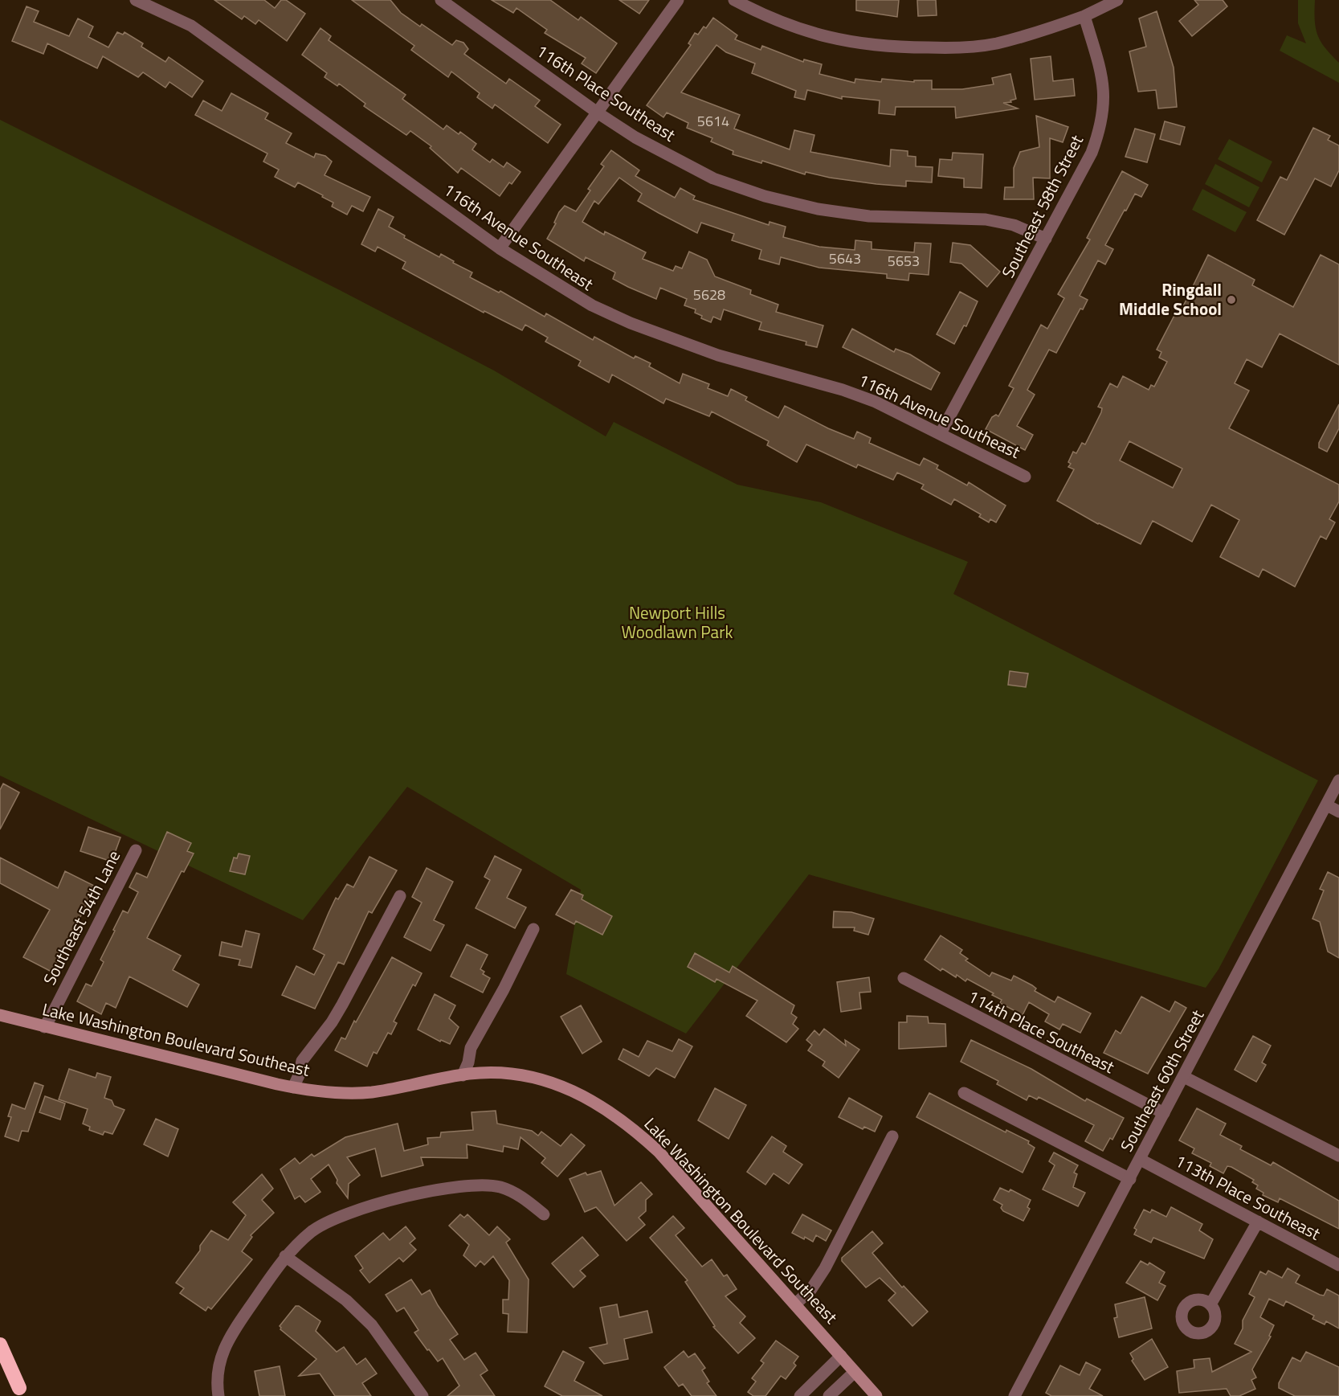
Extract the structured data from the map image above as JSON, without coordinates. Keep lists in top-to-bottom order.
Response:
{
  "streets": {
    "main road": ["Lake Washington Boulevard Southeast"],
    "street": [
      "116th Place Southeast",
      "Southeast 58th Street",
      "116th Avenue Southeast",
      "Southeast 54th Lane",
      "114th Place Southeast",
      "Southeast 60th Street",
      "113th Place Southeast"
    ]
  },
  "crossings": [
    ["116th Place Southeast", "Southeast 58th Street"],
    ["Southeast 58th Street", "116th Avenue Southeast"],
    ["Southeast 54th Lane", "Lake Washington Boulevard Southeast"],
    ["114th Place Southeast", "Southeast 60th Street"],
    ["Southeast 60th Street", "113th Place Southeast"]
  ],
  "parks": ["Newport Hills Woodlawn Park"],
  "places": ["Ringdall Middle School"],
  "house_numbers": [
    "5614",
    "5643",
    "5653",
    "5628"
  ]
}
